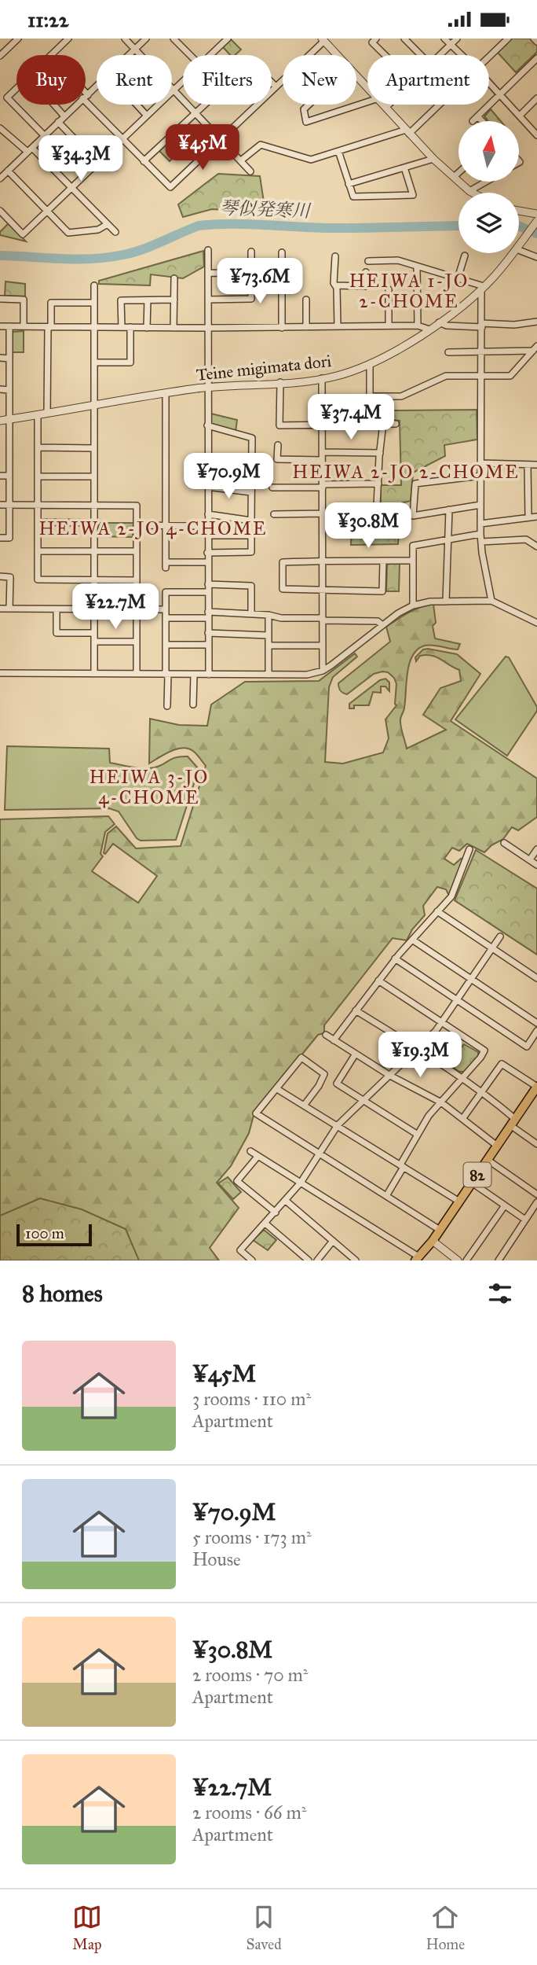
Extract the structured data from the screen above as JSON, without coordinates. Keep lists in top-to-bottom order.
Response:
{
  "streets": {
    "main road": ["82"],
    "street": ["Teine migimata dori"]
  },
  "districts": [
    "HEIWA 1-JO 2-CHOME",
    "HEIWA 2-JO 2-CHOME",
    "HEIWA 2-JO 4-CHOME",
    "HEIWA 3-JO 4-CHOME"
  ],
  "water": ["琴似発寒川"],
  "scale_bar": "100 m",
  "north": "top",
  "page": {
    "status": "11:22",
    "chip": [
      "Buy",
      "Rent",
      "Filters",
      "New",
      "Apartment"
    ],
    "price": [
      "¥45M",
      "¥34.3M",
      "¥73.6M",
      "¥37.4M",
      "¥70.9M",
      "¥30.8M",
      "¥22.7M",
      "¥19.3M"
    ],
    "scale": "100 m",
    "heading": "8 homes",
    "list": [
      {
        "name": "¥45M",
        "note": "3 rooms · 110 m² · Apartment"
      },
      {
        "name": "¥70.9M",
        "note": "5 rooms · 173 m² · House"
      },
      {
        "name": "¥30.8M",
        "note": "2 rooms · 70 m² · Apartment"
      },
      {
        "name": "¥22.7M",
        "note": "2 rooms · 66 m² · Apartment"
      }
    ],
    "tabs": ["Map", "Saved", "Home"]
  }
}
